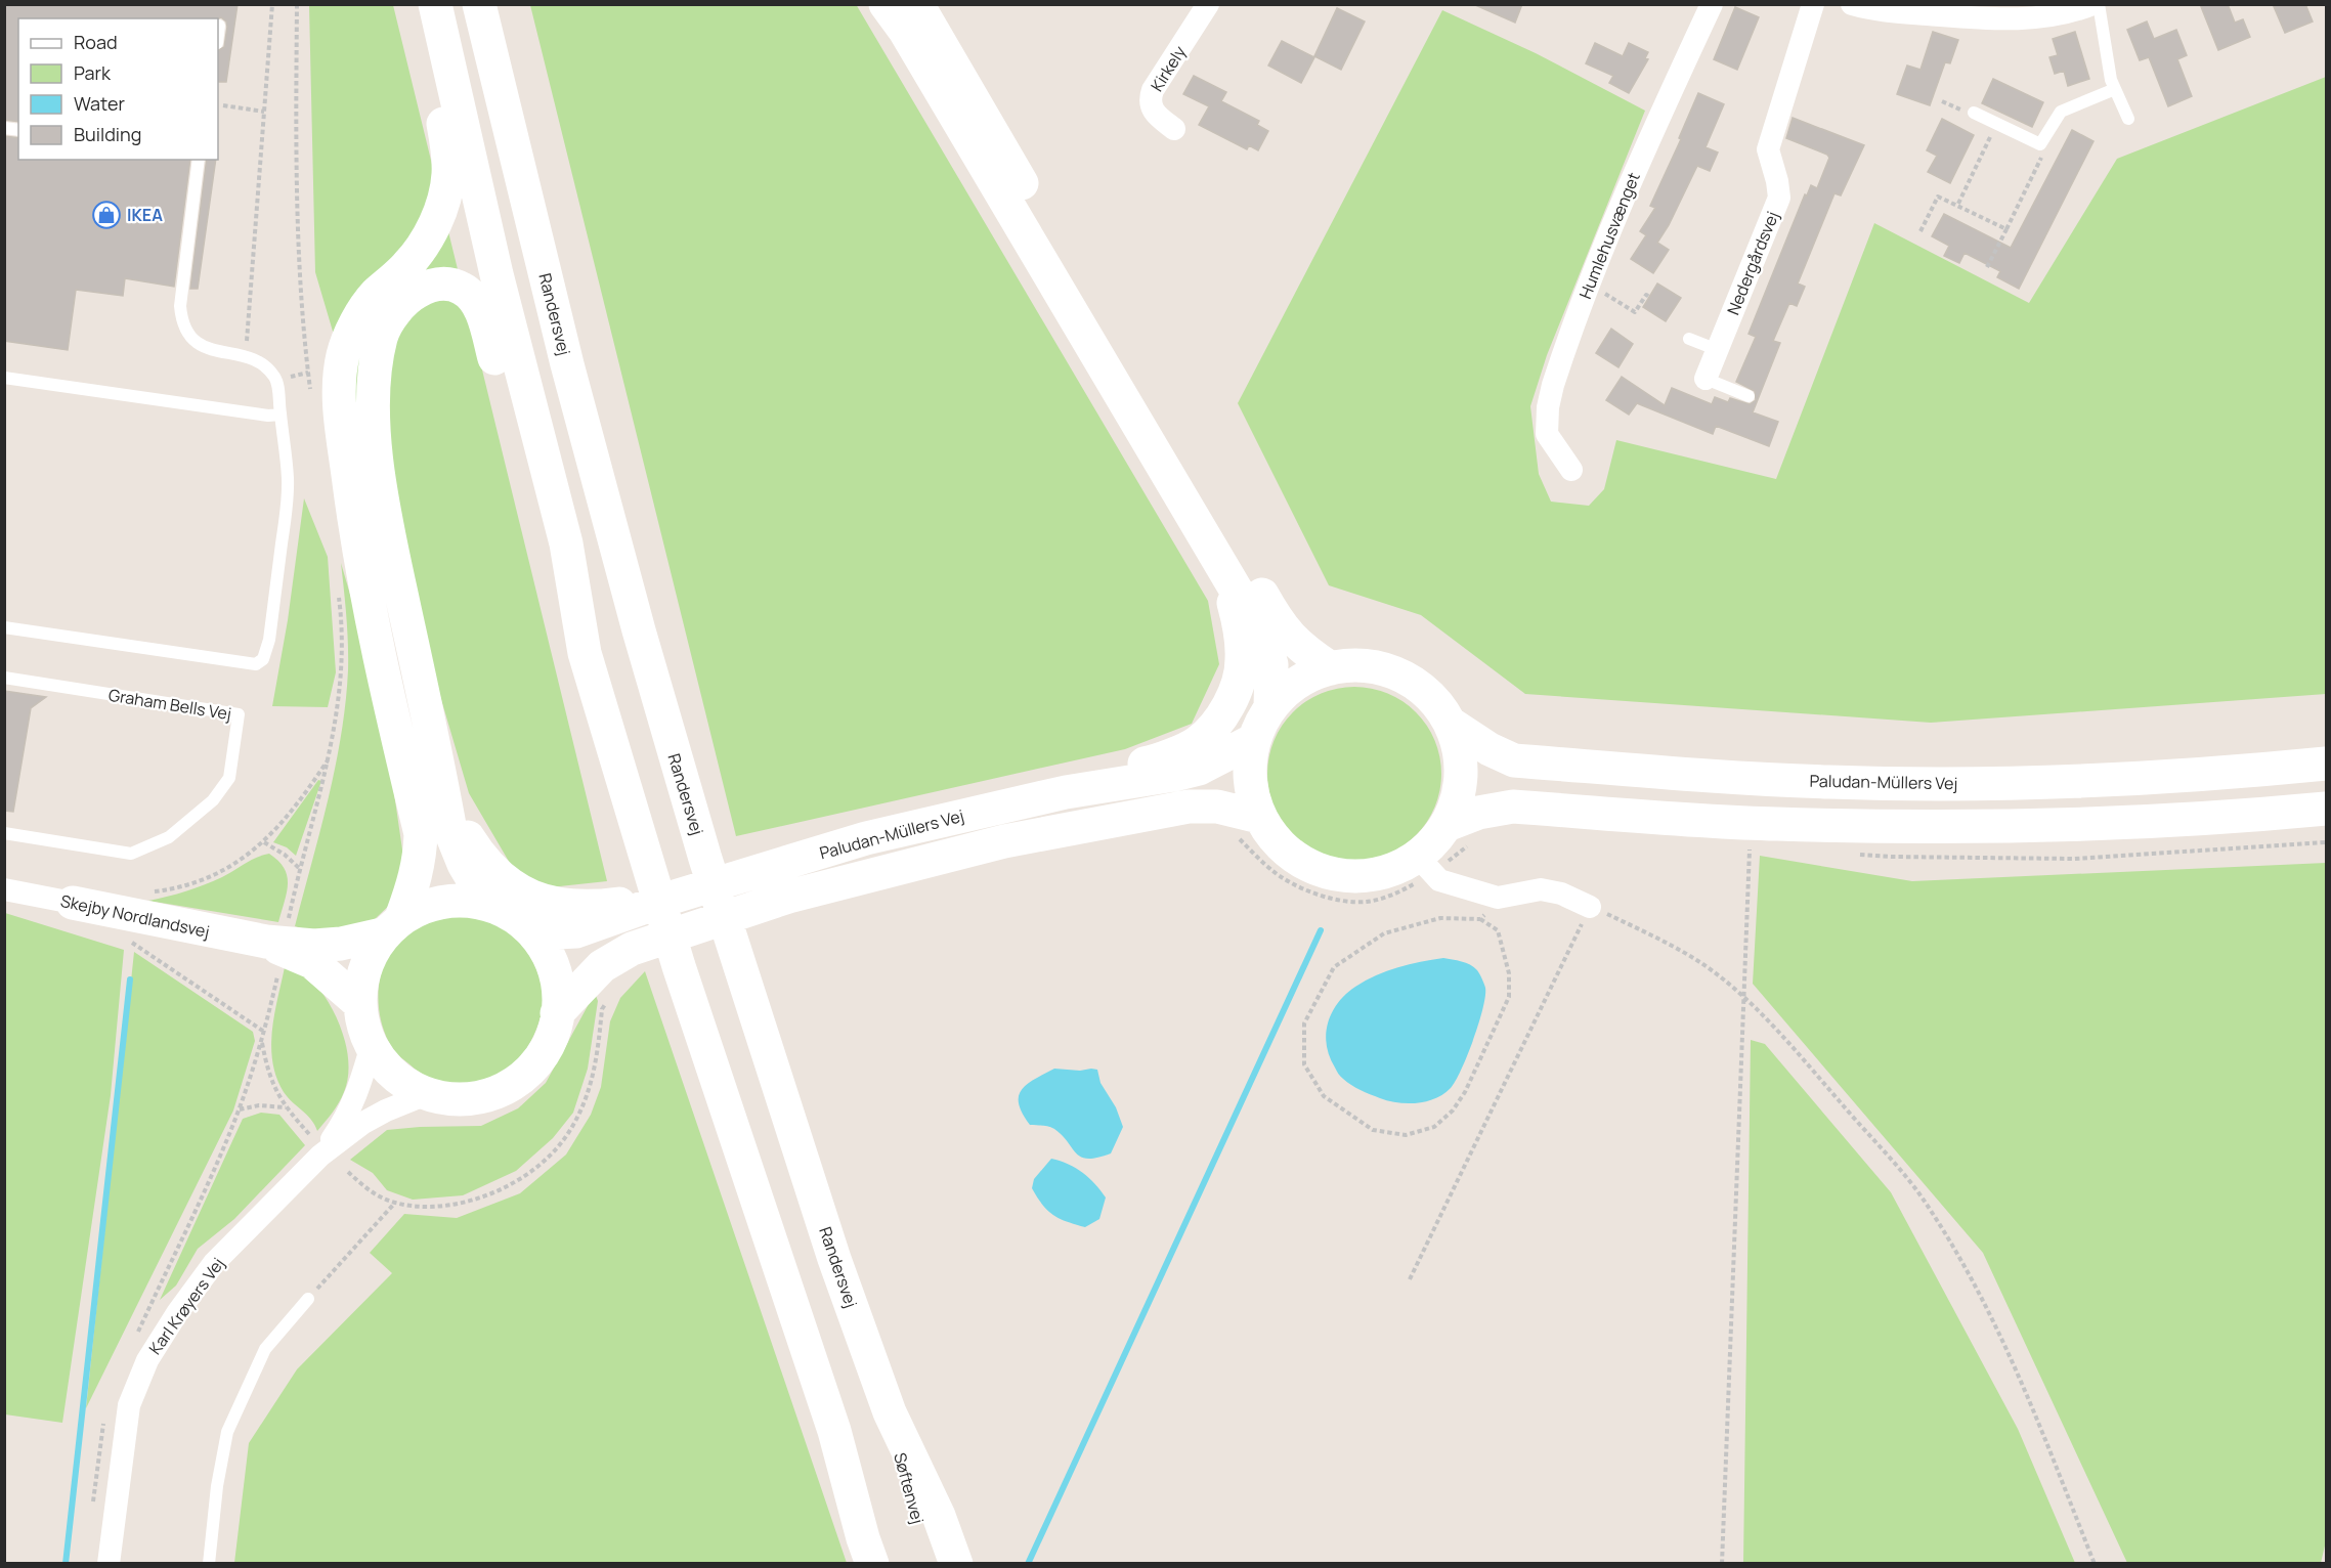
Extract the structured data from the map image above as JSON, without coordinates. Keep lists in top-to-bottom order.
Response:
{
  "streets": {
    "main road": [
      "Randersvej",
      "Paludan-Müllers Vej",
      "Skejby Nordlandsvej",
      "Søftenvej"
    ],
    "street": [
      "Kirkely",
      "Humlehusvænget",
      "Nedergårdsvej",
      "Karl Krøyers Vej"
    ],
    "lane": ["Graham Bells Vej"]
  },
  "crossings": [
    ["Randersvej", "Søftenvej"],
    ["Paludan-Müllers Vej", "Skejby Nordlandsvej"],
    ["Paludan-Müllers Vej", "Karl Krøyers Vej"],
    ["Skejby Nordlandsvej", "Karl Krøyers Vej"]
  ],
  "places": {
    "shop": ["IKEA"]
  },
  "legend": [
    "Road",
    "Park",
    "Water",
    "Building"
  ]
}
